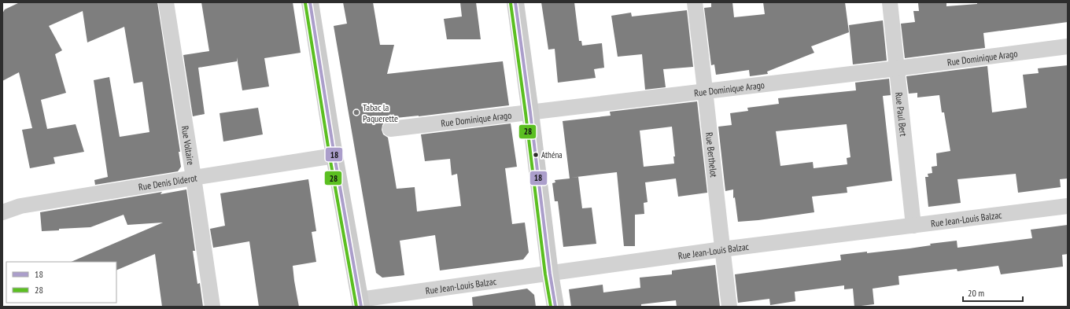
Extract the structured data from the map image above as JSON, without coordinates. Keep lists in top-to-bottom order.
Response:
{
  "streets": {
    "street": [
      "Rue Dominique Arago",
      "Rue Paul Bert",
      "Rue Voltaire",
      "Rue Berthelot",
      "Rue Denis Diderot",
      "Rue Jean-Louis Balzac"
    ]
  },
  "crossings": [
    ["Rue Dominique Arago", "Rue Paul Bert"],
    ["Rue Dominique Arago", "Rue Berthelot"],
    ["Rue Paul Bert", "Rue Jean-Louis Balzac"],
    ["Rue Voltaire", "Rue Denis Diderot"],
    ["Rue Berthelot", "Rue Jean-Louis Balzac"]
  ],
  "places": ["Tabac la Paquerette", "Athéna"],
  "lines": ["transit line 18", "transit line 28"],
  "legend": ["18", "28"],
  "scale_bar": "20 m"
}
